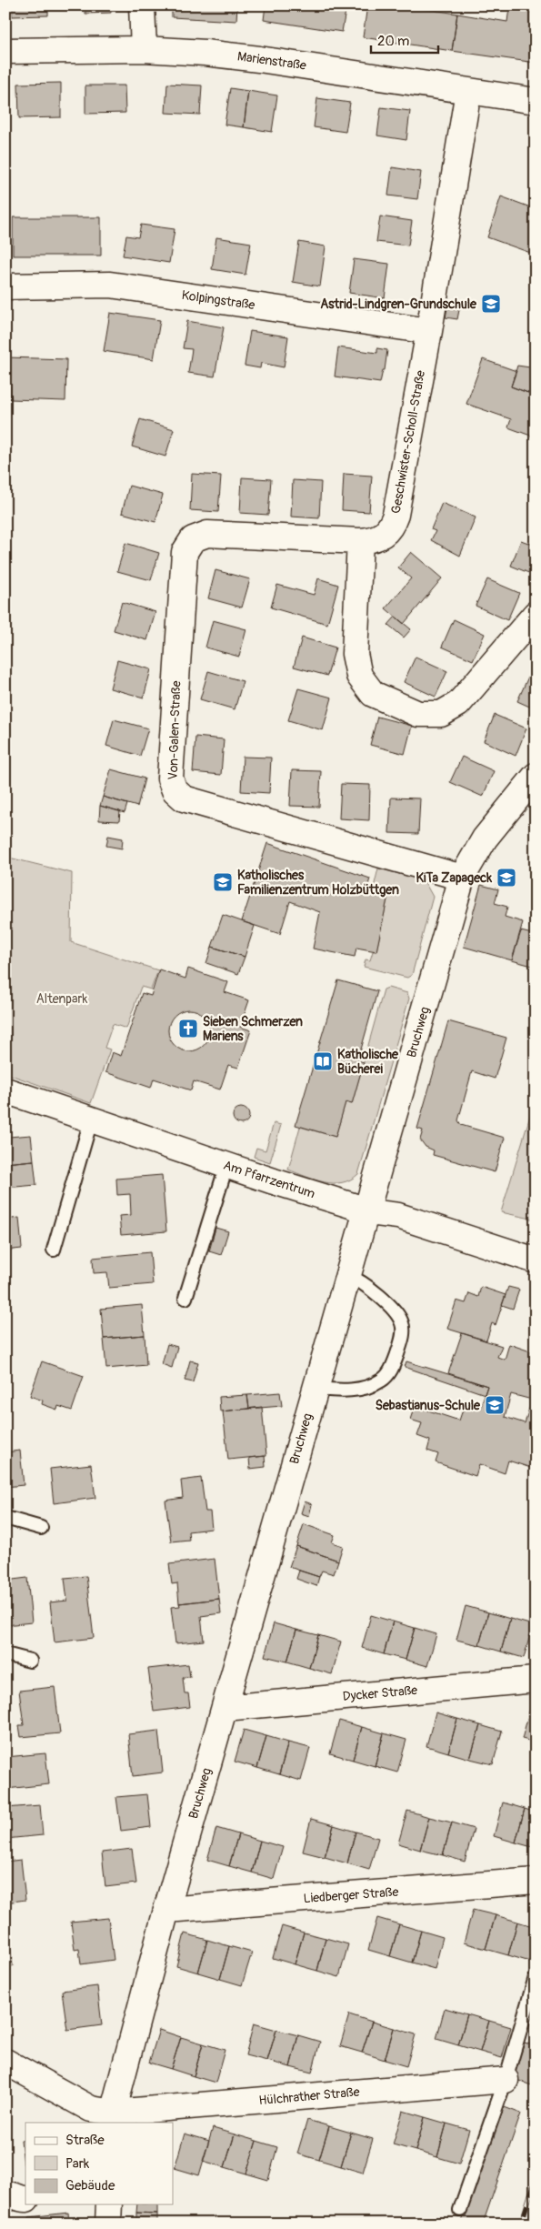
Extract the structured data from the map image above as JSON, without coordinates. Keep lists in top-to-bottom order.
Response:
{
  "streets": {
    "street": [
      "Marienstraße",
      "Kolpingstraße",
      "Geschwister-Scholl-Straße",
      "Von-Galen-Straße",
      "Bruchweg",
      "Am Pfarrzentrum",
      "Dycker Straße",
      "Liedberger Straße",
      "Hülchrather Straße"
    ]
  },
  "crossings": [
    ["Marienstraße", "Geschwister-Scholl-Straße"],
    ["Kolpingstraße", "Geschwister-Scholl-Straße"],
    ["Geschwister-Scholl-Straße", "Von-Galen-Straße"],
    ["Von-Galen-Straße", "Bruchweg"],
    ["Bruchweg", "Am Pfarrzentrum"],
    ["Bruchweg", "Dycker Straße"],
    ["Bruchweg", "Liedberger Straße"],
    ["Bruchweg", "Hülchrather Straße"]
  ],
  "parks": ["Altenpark"],
  "places": {
    "school or university": [
      "Astrid-Lindgren-Grundschule",
      "KiTa Zapageck",
      "Katholisches Familienzentrum Holzbüttgen",
      "Sebastianus-Schule"
    ],
    "church": ["Sieben Schmerzen Mariens"],
    "library": ["Katholische Bücherei"]
  },
  "legend": ["Straße", "Park", "Gebäude"],
  "scale_bar": "20 m"
}
